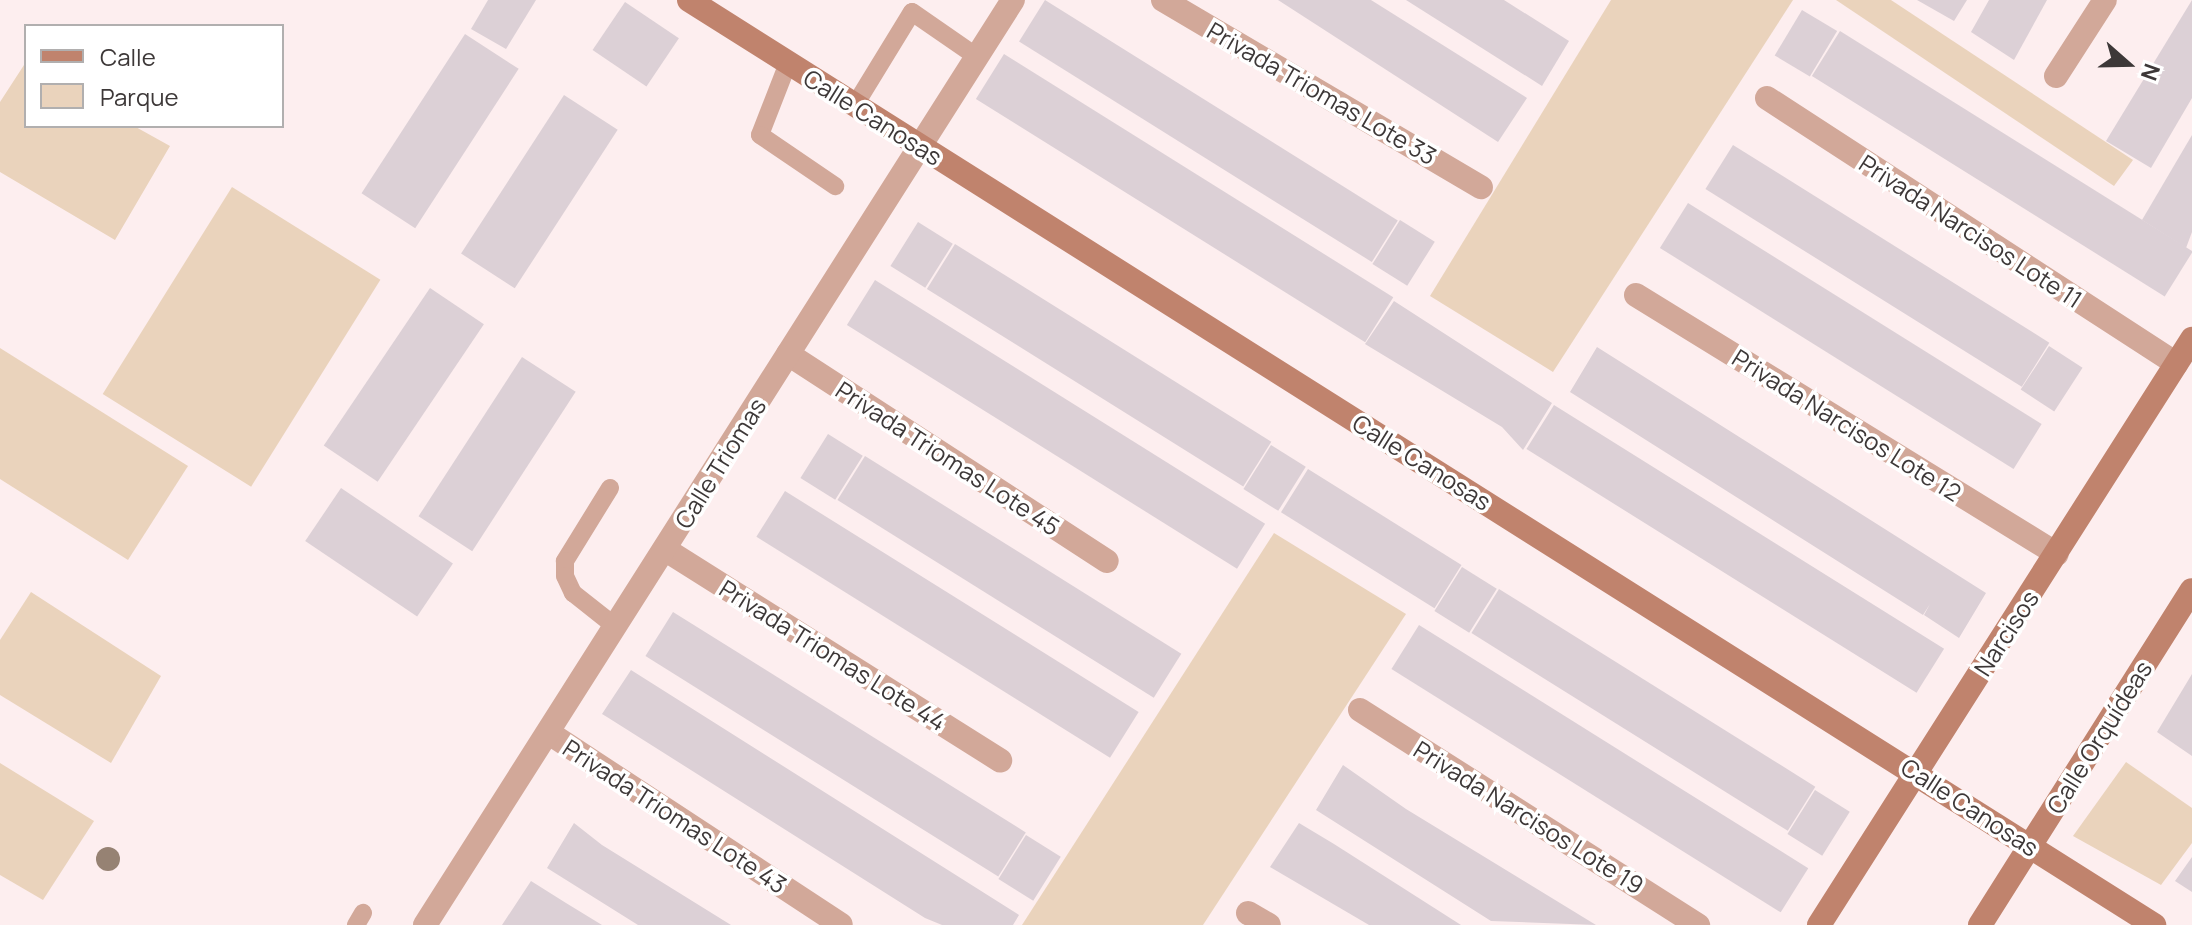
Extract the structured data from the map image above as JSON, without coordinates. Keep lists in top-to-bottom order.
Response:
{
  "streets": {
    "street": [
      "Privada Triomas Lote 33",
      "Calle Canosas",
      "Privada Narcisos Lote 11",
      "Privada Narcisos Lote 12",
      "Privada Triomas Lote 45",
      "Calle Triomas",
      "Narcisos",
      "Privada Triomas Lote 44",
      "Calle Orquídeas",
      "Privada Triomas Lote 43",
      "Privada Narcisos Lote 19"
    ]
  },
  "crossings": [
    ["Calle Canosas", "Calle Triomas"],
    ["Calle Canosas", "Narcisos"],
    ["Calle Canosas", "Calle Orquídeas"],
    ["Privada Narcisos Lote 11", "Narcisos"],
    ["Privada Narcisos Lote 12", "Narcisos"],
    ["Privada Triomas Lote 45", "Calle Triomas"],
    ["Calle Triomas", "Privada Triomas Lote 44"],
    ["Calle Triomas", "Privada Triomas Lote 43"]
  ],
  "legend": ["Calle", "Parque"],
  "north": "right"
}
